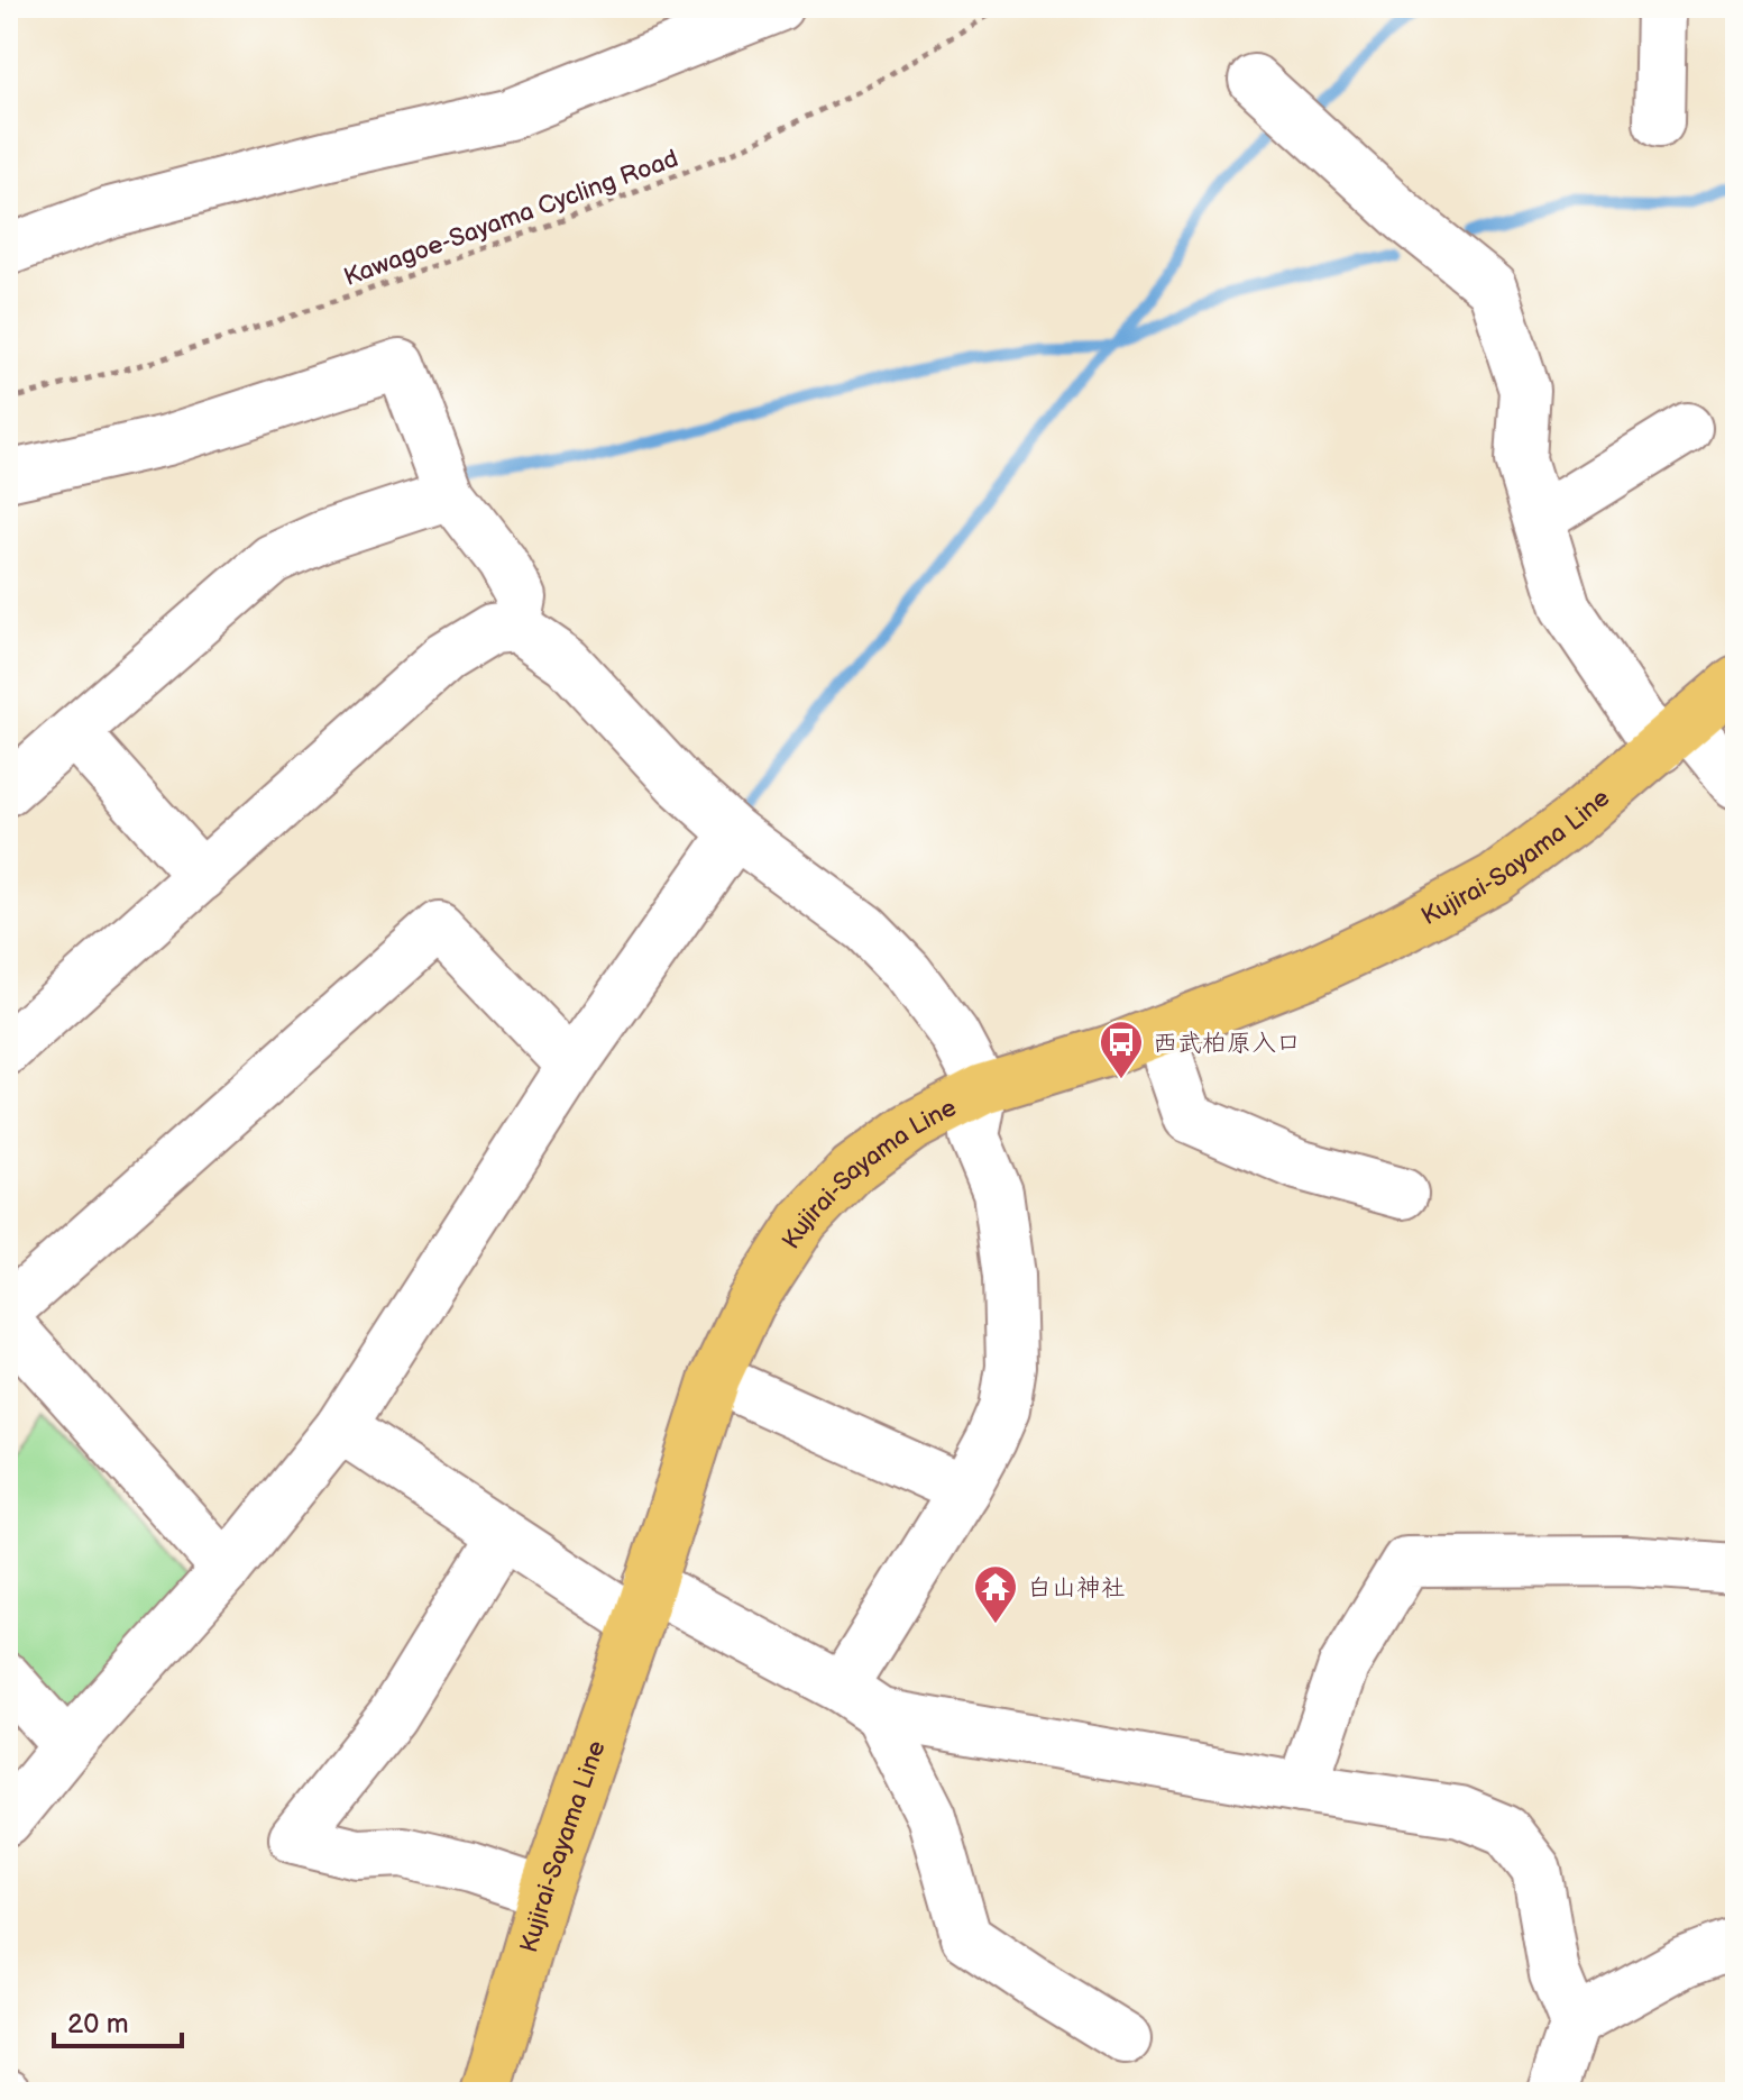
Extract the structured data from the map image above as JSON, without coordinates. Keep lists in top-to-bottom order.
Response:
{
  "streets": {
    "main road": ["Kujirai-Sayama Line"],
    "path": ["Kawagoe-Sayama Cycling Road"]
  },
  "places": {
    "bus stop": ["西武柏原入口"],
    "temple": ["白山神社"]
  },
  "scale_bar": "20 m"
}
